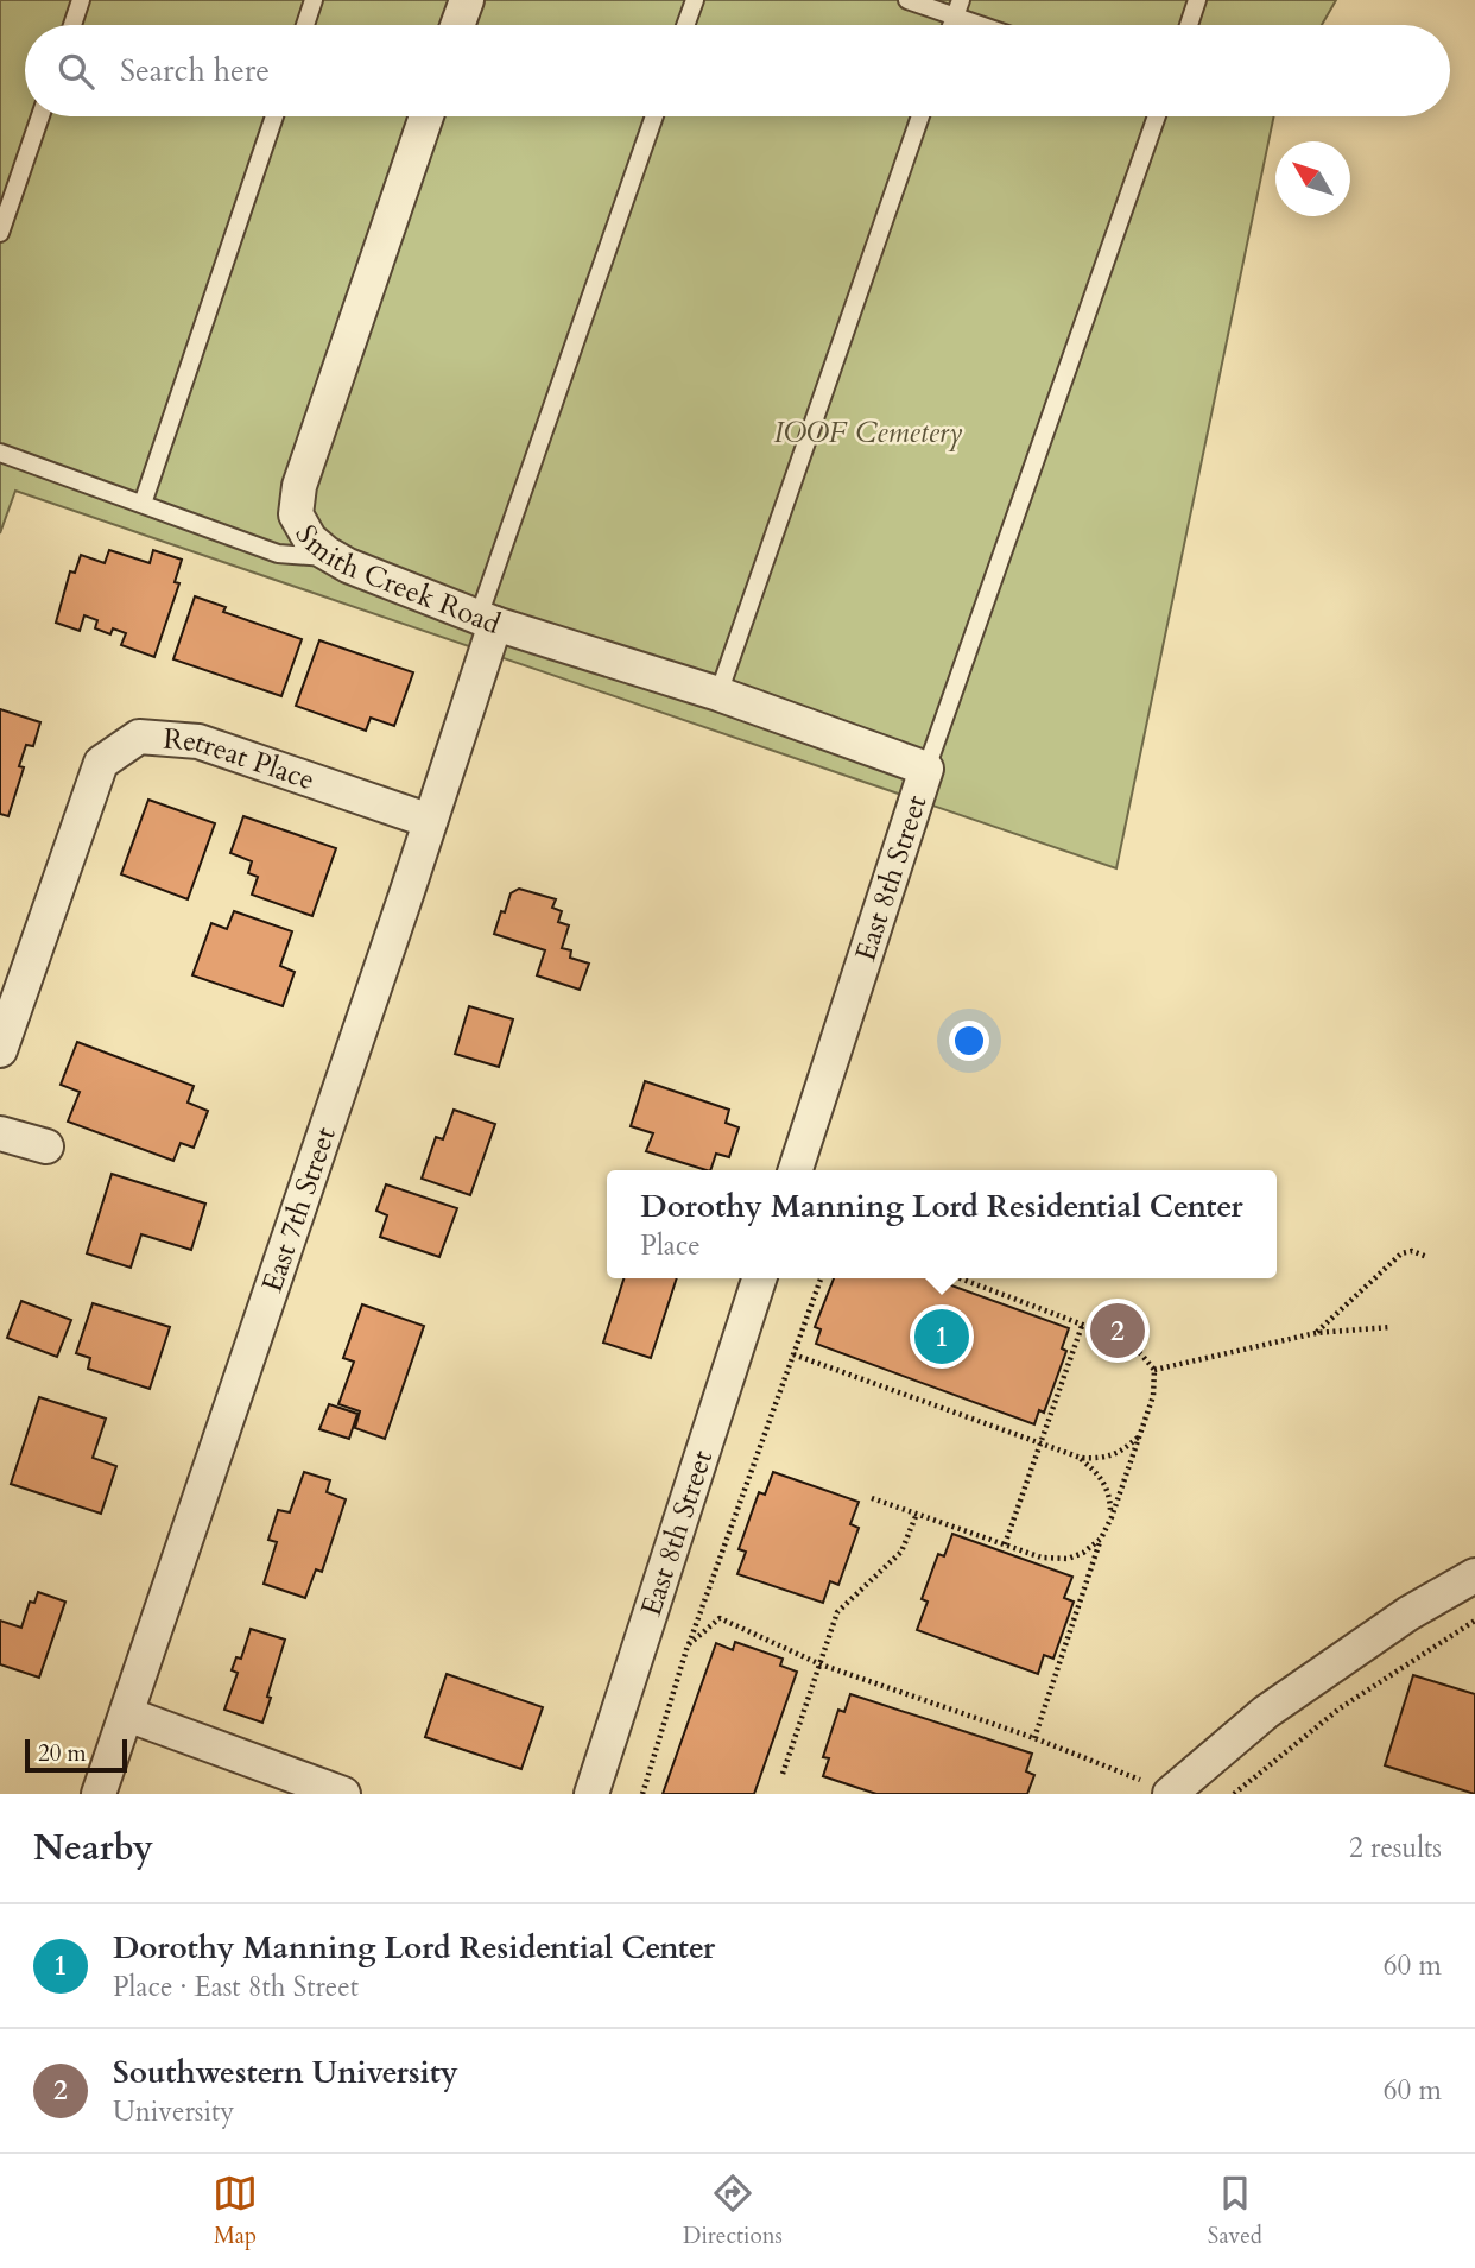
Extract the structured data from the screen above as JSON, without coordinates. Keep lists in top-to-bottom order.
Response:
{
  "streets": {
    "street": [
      "Smith Creek Road",
      "Retreat Place",
      "East 8th Street",
      "East 7th Street"
    ]
  },
  "crossings": [
    ["Smith Creek Road", "East 8th Street"],
    ["Smith Creek Road", "East 7th Street"],
    ["Retreat Place", "East 7th Street"]
  ],
  "parks": ["IOOF Cemetery"],
  "scale_bar": "20 m",
  "north": "top left",
  "page": {
    "search": "Search here",
    "popup": ["Dorothy Manning Lord Residential Center", "Place"],
    "pins": ["2", "1"],
    "scale": "20 m",
    "heading": ["Nearby", "2 results"],
    "list": [
      {
        "mark": "1",
        "name": "Dorothy Manning Lord Residential Center",
        "note": "Place · East 8th Street",
        "value": "60 m"
      },
      {
        "mark": "2",
        "name": "Southwestern University",
        "note": "University",
        "value": "60 m"
      }
    ],
    "nav": ["Map", "Directions", "Saved"]
  }
}
